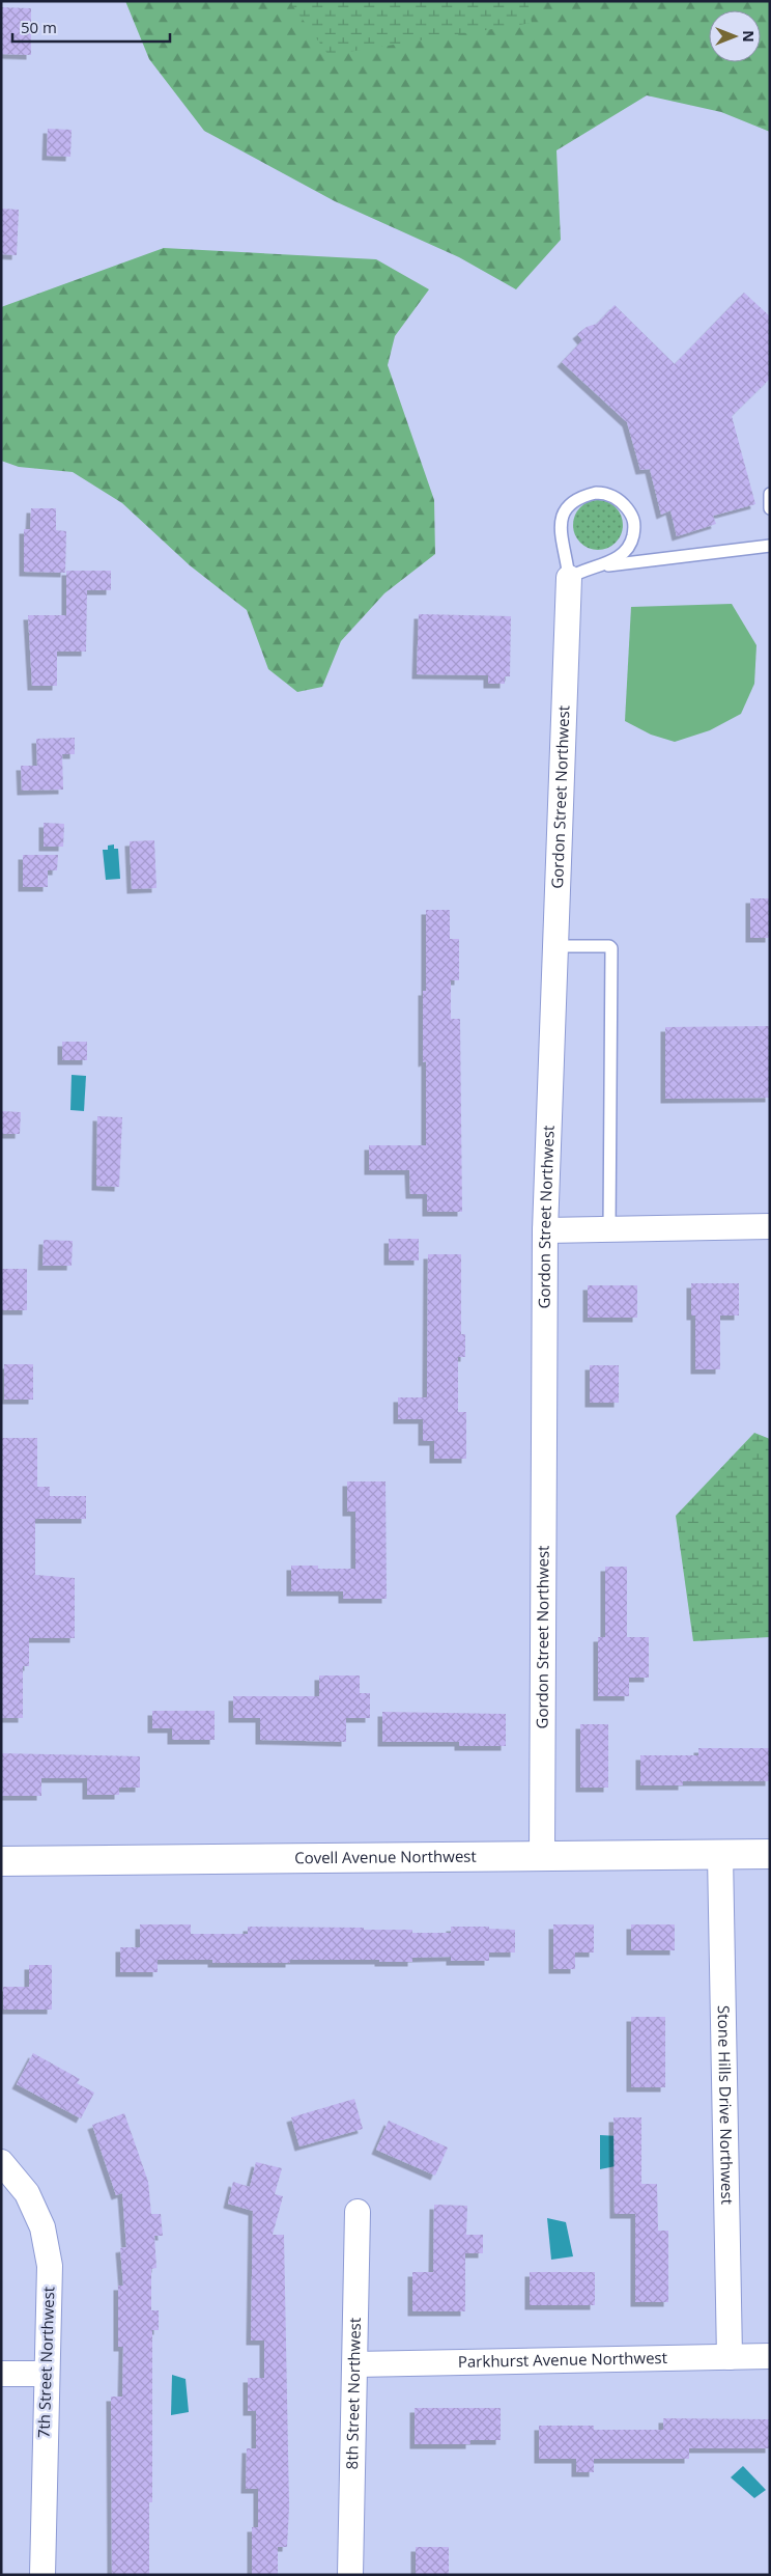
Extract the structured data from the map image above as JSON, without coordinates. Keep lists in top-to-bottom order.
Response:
{
  "streets": {
    "street": [
      "Gordon Street Northwest",
      "Covell Avenue Northwest",
      "Stone Hills Drive Northwest",
      "Parkhurst Avenue Northwest",
      "7th Street Northwest",
      "8th Street Northwest"
    ]
  },
  "crossings": [
    ["Gordon Street Northwest", "Covell Avenue Northwest"],
    ["Covell Avenue Northwest", "Stone Hills Drive Northwest"],
    ["Stone Hills Drive Northwest", "Parkhurst Avenue Northwest"],
    ["Parkhurst Avenue Northwest", "8th Street Northwest"]
  ],
  "scale_bar": "50 m",
  "north": "right"
}
